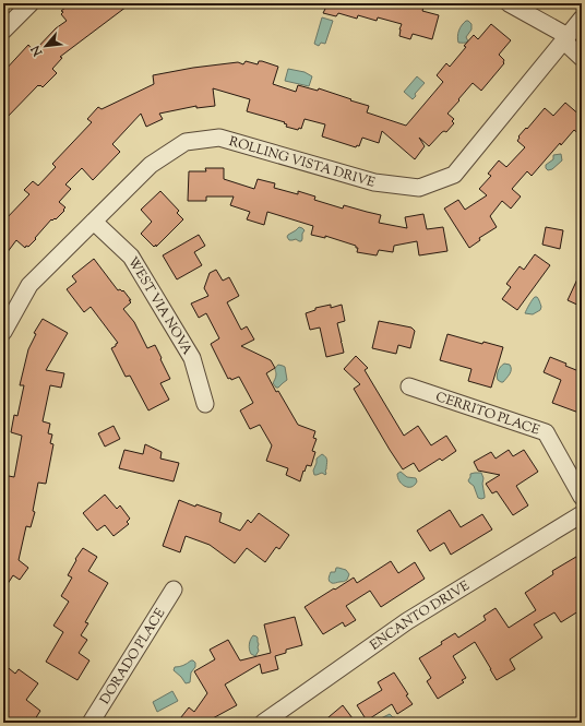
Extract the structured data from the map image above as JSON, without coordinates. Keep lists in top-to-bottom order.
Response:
{
  "streets": {
    "street": [
      "ROLLING VISTA DRIVE",
      "WEST VIA NOVA",
      "CERRITO PLACE",
      "ENCANTO DRIVE",
      "DORADO PLACE"
    ]
  },
  "crossings": [
    ["ROLLING VISTA DRIVE", "WEST VIA NOVA"]
  ],
  "north": "bottom left"
}
